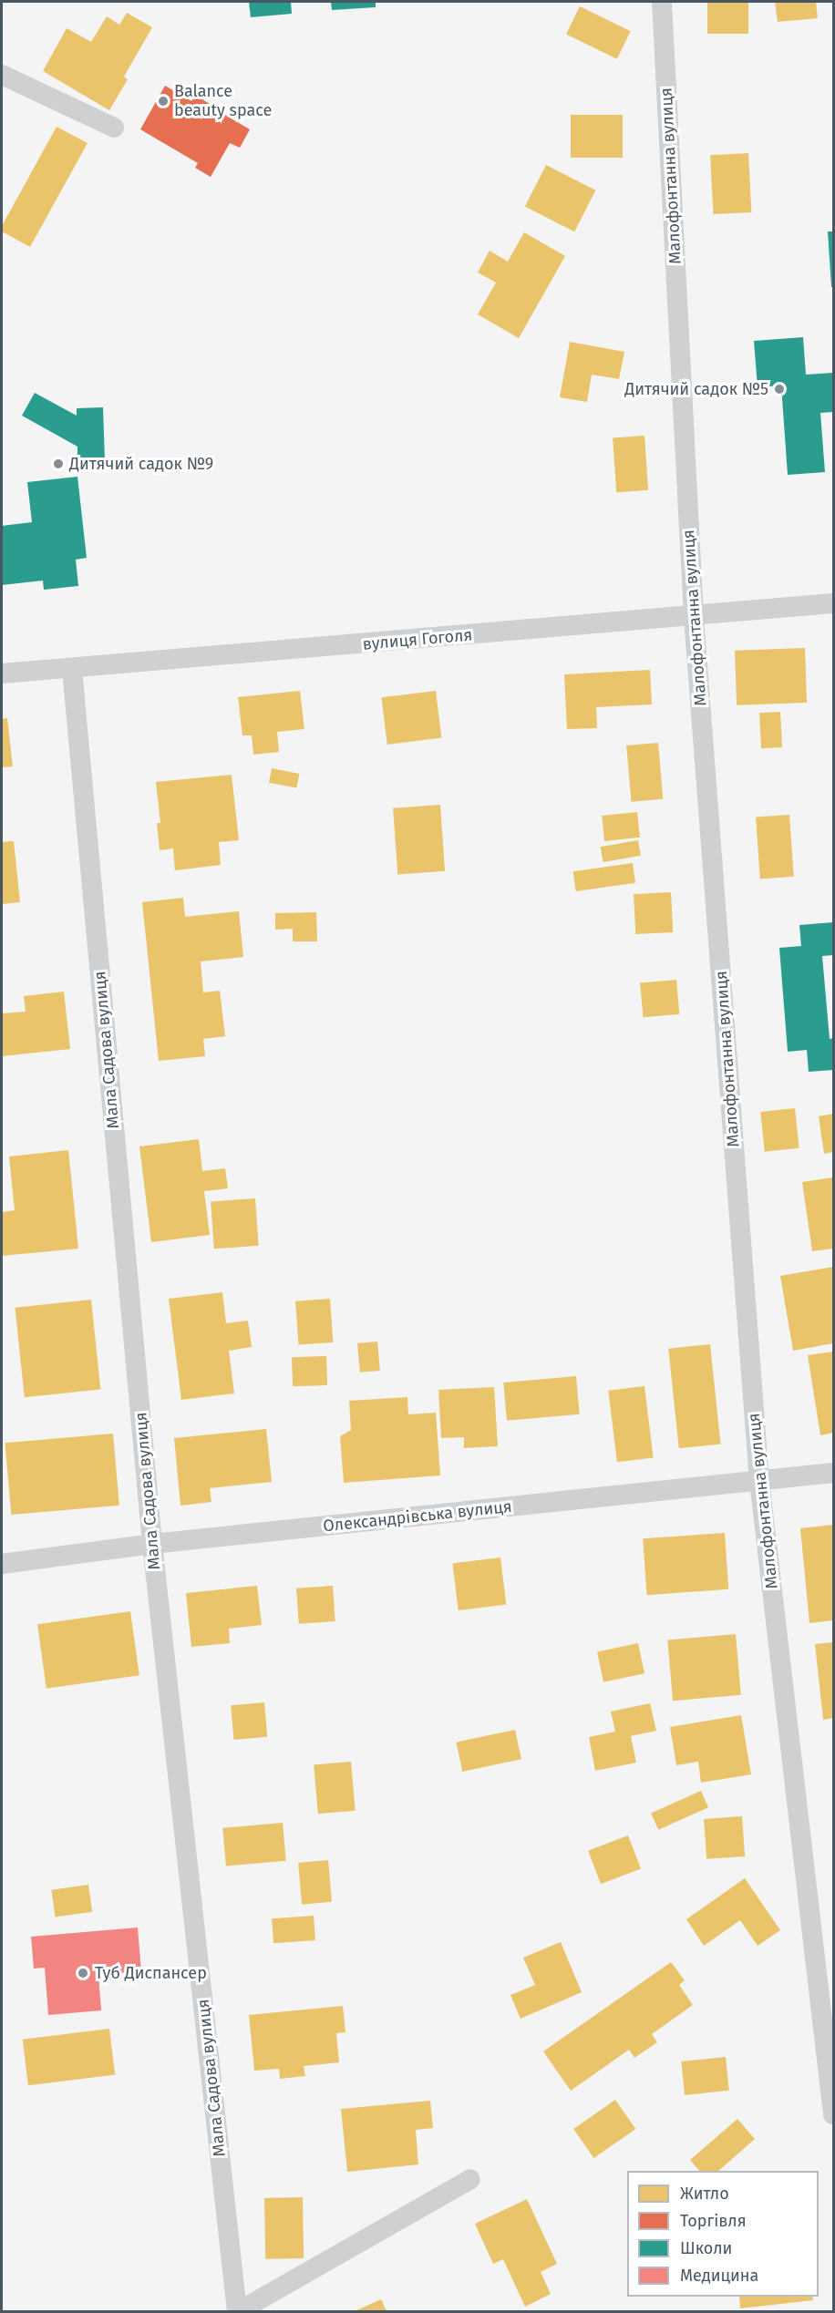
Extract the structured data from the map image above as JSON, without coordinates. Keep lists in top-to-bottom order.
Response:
{
  "streets": {
    "street": [
      "Малофонтанна вулиця",
      "вулиця Гоголя",
      "Мала Садова вулиця",
      "Олександрівська вулиця"
    ]
  },
  "crossings": [
    ["Малофонтанна вулиця", "вулиця Гоголя"],
    ["Малофонтанна вулиця", "Олександрівська вулиця"],
    ["вулиця Гоголя", "Мала Садова вулиця"],
    ["Мала Садова вулиця", "Олександрівська вулиця"]
  ],
  "places": [
    "Balance beauty space",
    "Дитячий садок №5",
    "Дитячий садок №9",
    "Туб Диспансер"
  ],
  "legend": [
    "Житло",
    "Торгівля",
    "Школи",
    "Медицина"
  ]
}
